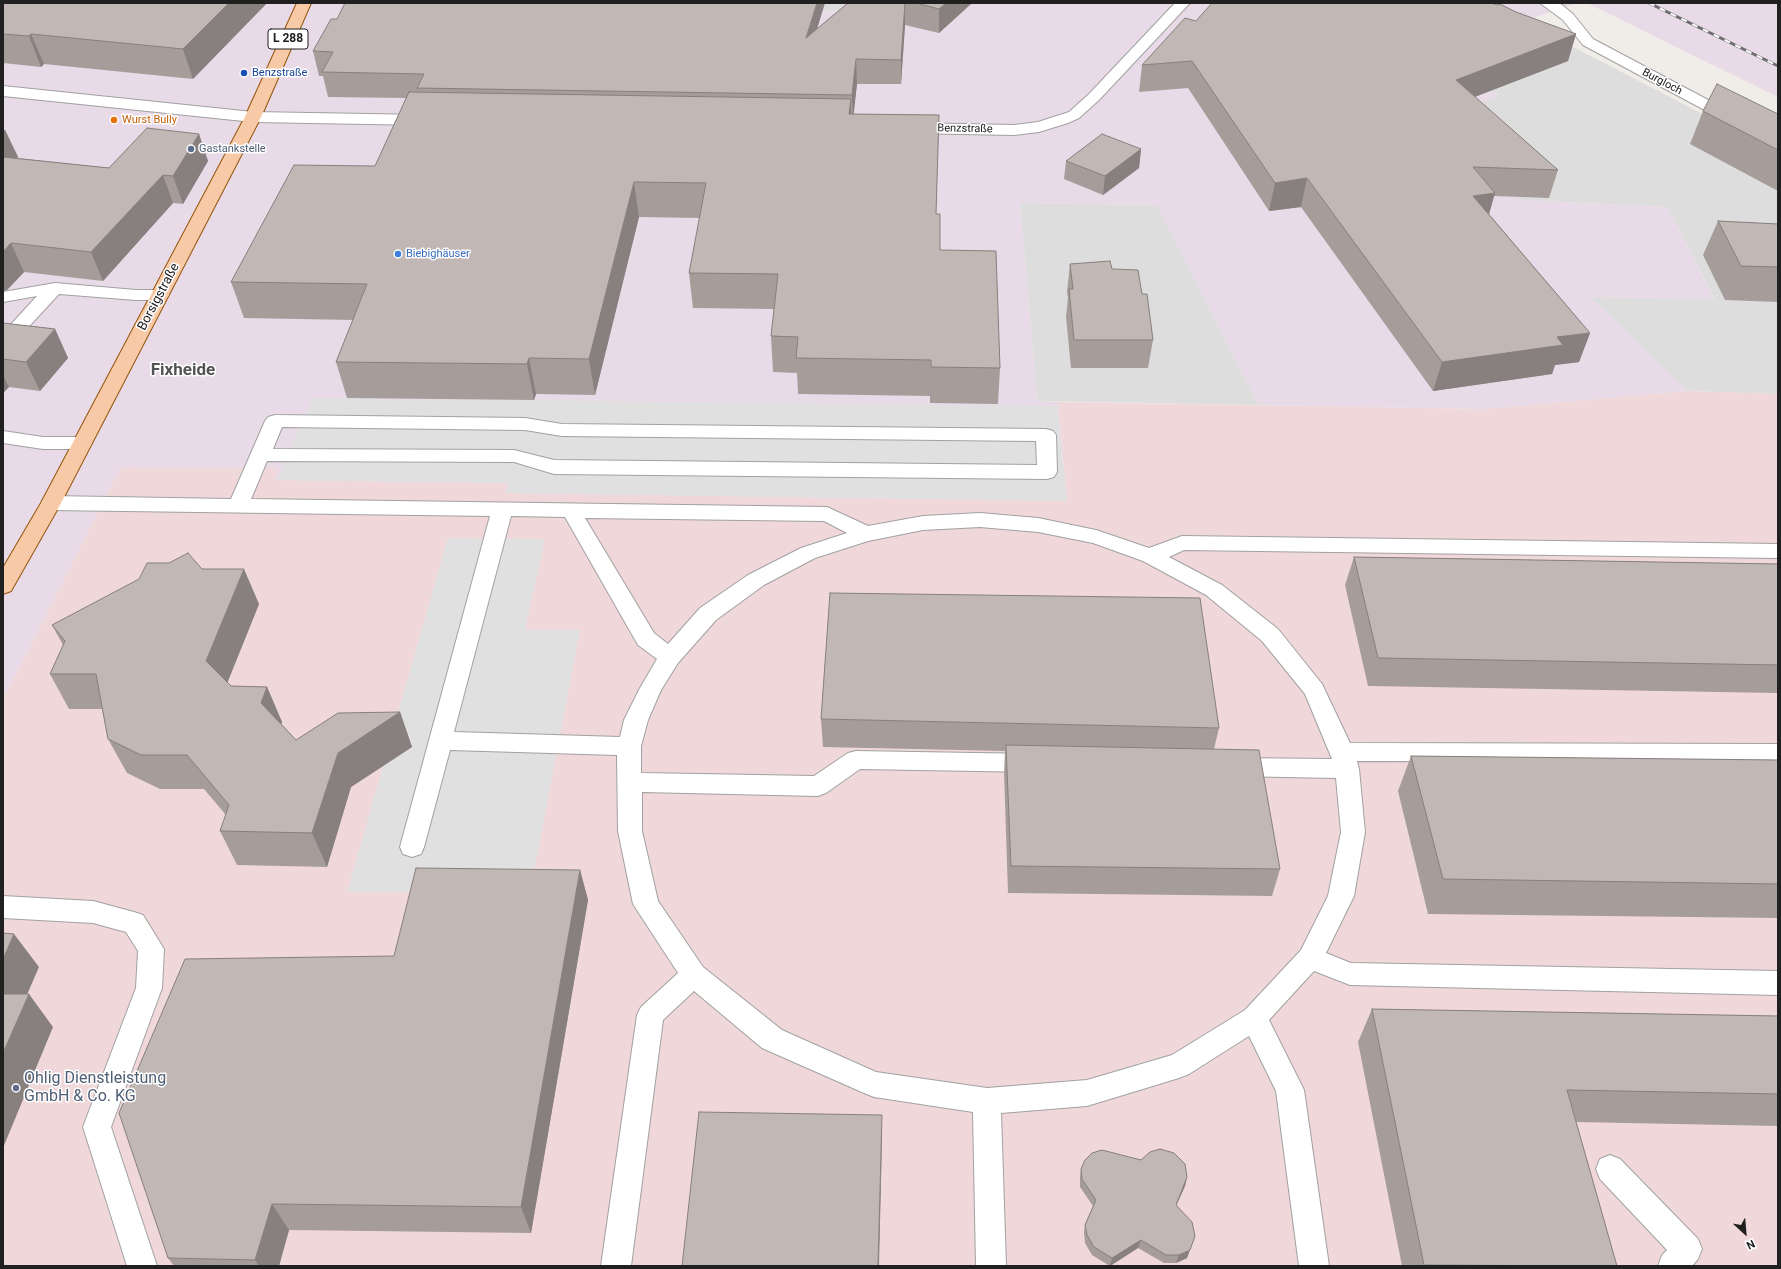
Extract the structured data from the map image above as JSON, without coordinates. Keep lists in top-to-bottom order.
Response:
{
  "streets": {
    "main road": ["L 288", "Borsigstraße"],
    "street": ["Burgloch", "Benzstraße"]
  },
  "districts": ["Fixheide"],
  "places": [
    "Benzstraße",
    "Wurst Bully",
    "Gastankstelle",
    "Biebighäuser",
    "Ohlig Dienstleistung GmbH & Co. KG"
  ],
  "north": "bottom right"
}
